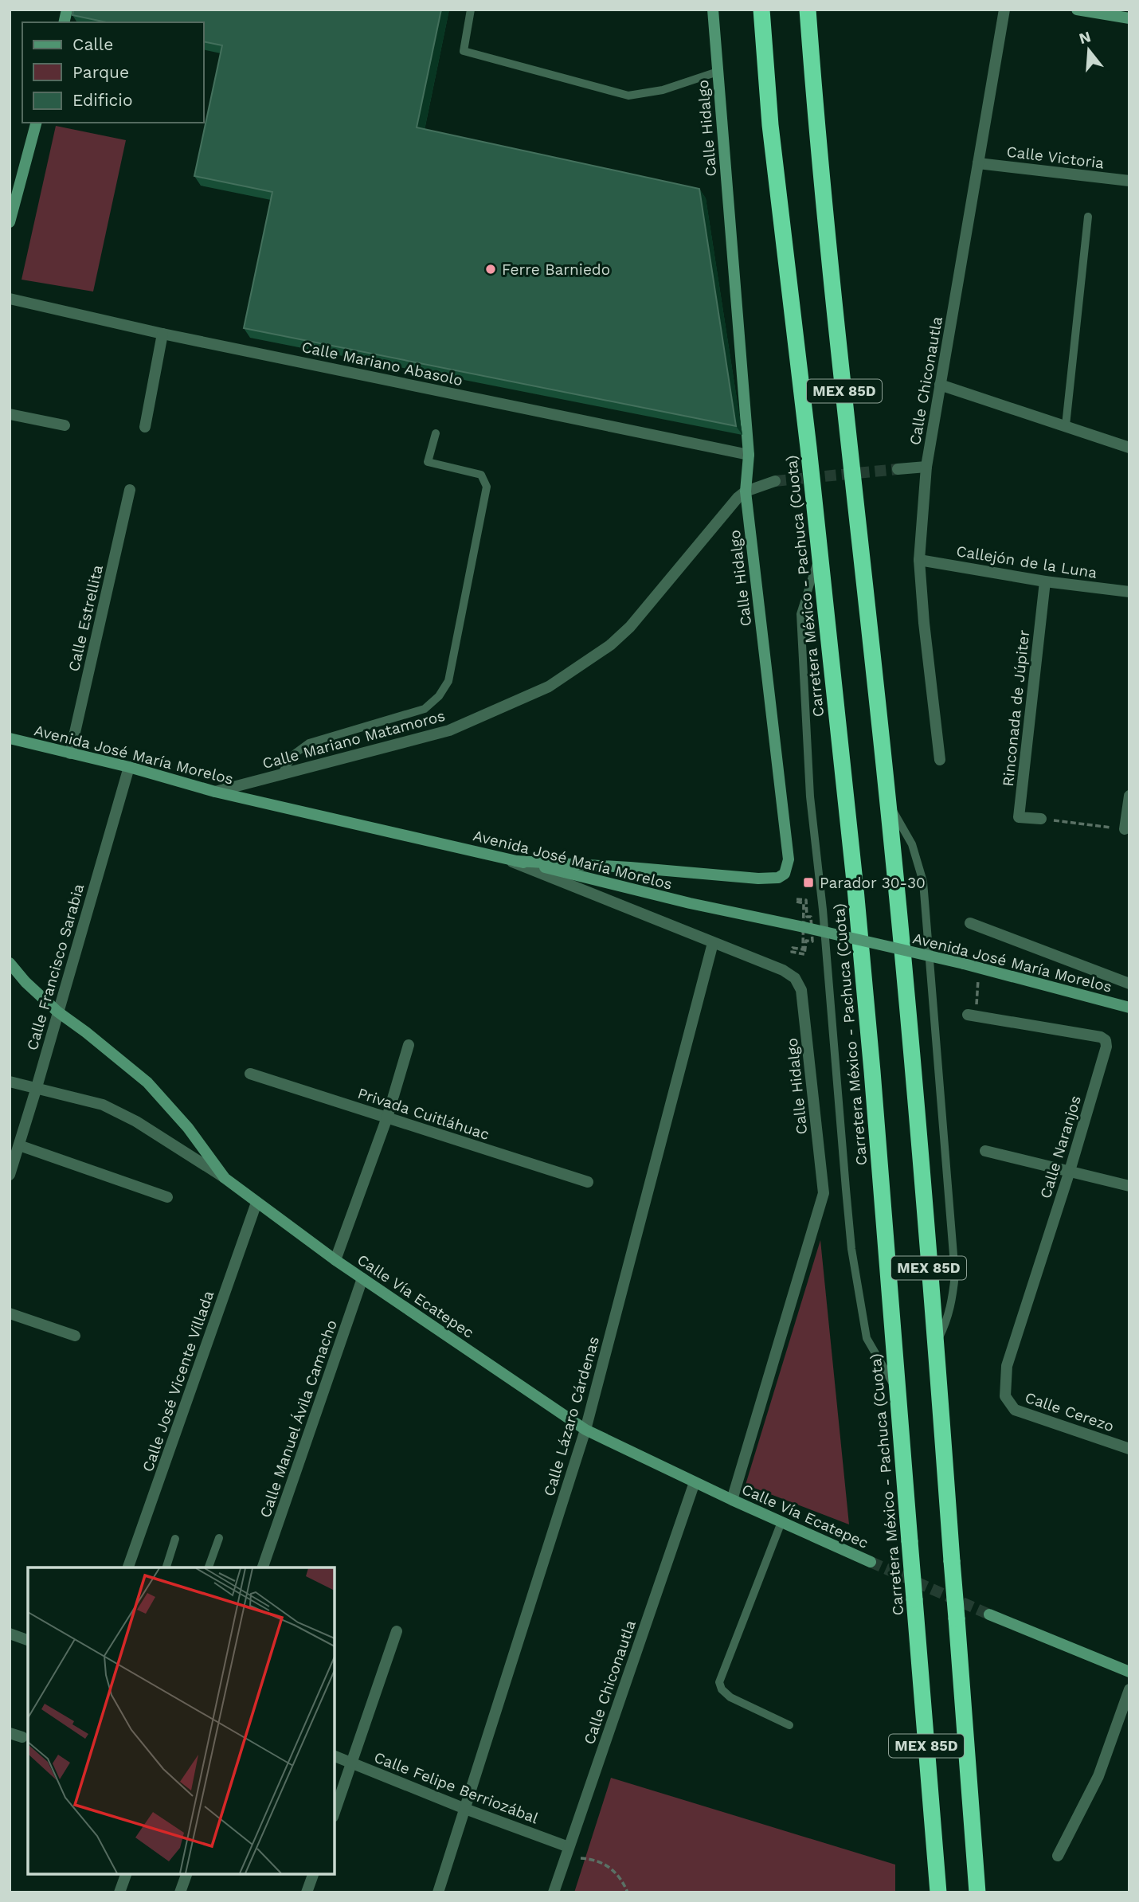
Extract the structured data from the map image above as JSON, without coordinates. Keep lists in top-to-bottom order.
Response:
{
  "streets": {
    "highway": ["MEX 85D", "Carretera México - Pachuca (Cuota)"],
    "main road": ["Calle Hidalgo", "Avenida José María Morelos", "Calle Vía Ecatepec"],
    "street": [
      "Calle Victoria",
      "Calle Mariano Abasolo",
      "Calle Chiconautla",
      "Callejón de la Luna",
      "Calle Estrellita",
      "Rinconada de Júpiter",
      "Calle Mariano Matamoros",
      "Calle Francisco Sarabia",
      "Privada Cuitláhuac",
      "Calle Naranjos",
      "Calle José Vicente Villada",
      "Calle Cerezo",
      "Calle Lázaro Cárdenas",
      "Calle Manuel Ávila Camacho",
      "Calle Felipe Berriozábal"
    ]
  },
  "crossings": [
    ["Calle Hidalgo", "Calle Mariano Abasolo"],
    ["Calle Hidalgo", "Calle Mariano Matamoros"],
    ["Calle Hidalgo", "Avenida José María Morelos"],
    ["Calle Hidalgo", "Calle Vía Ecatepec"],
    ["Calle Hidalgo", "Calle Lázaro Cárdenas"],
    ["Calle Victoria", "Calle Chiconautla"],
    ["Calle Chiconautla", "Callejón de la Luna"],
    ["Calle Chiconautla", "Calle Vía Ecatepec"],
    ["Calle Chiconautla", "Calle Felipe Berriozábal"],
    ["Callejón de la Luna", "Rinconada de Júpiter"],
    ["Calle Estrellita", "Avenida José María Morelos"],
    ["Calle Mariano Matamoros", "Avenida José María Morelos"],
    ["Avenida José María Morelos", "Calle Francisco Sarabia"],
    ["Calle Francisco Sarabia", "Calle Vía Ecatepec"],
    ["Calle Naranjos", "Calle Cerezo"],
    ["Calle Vía Ecatepec", "Calle José Vicente Villada"],
    ["Calle Vía Ecatepec", "Calle Lázaro Cárdenas"],
    ["Calle Vía Ecatepec", "Calle Manuel Ávila Camacho"],
    ["Calle Lázaro Cárdenas", "Calle Felipe Berriozábal"]
  ],
  "places": {
    "other": ["Ferre Barniedo"],
    "transit": ["Parador 30-30"]
  },
  "legend": ["Calle", "Parque", "Edificio"],
  "north": "top"
}
